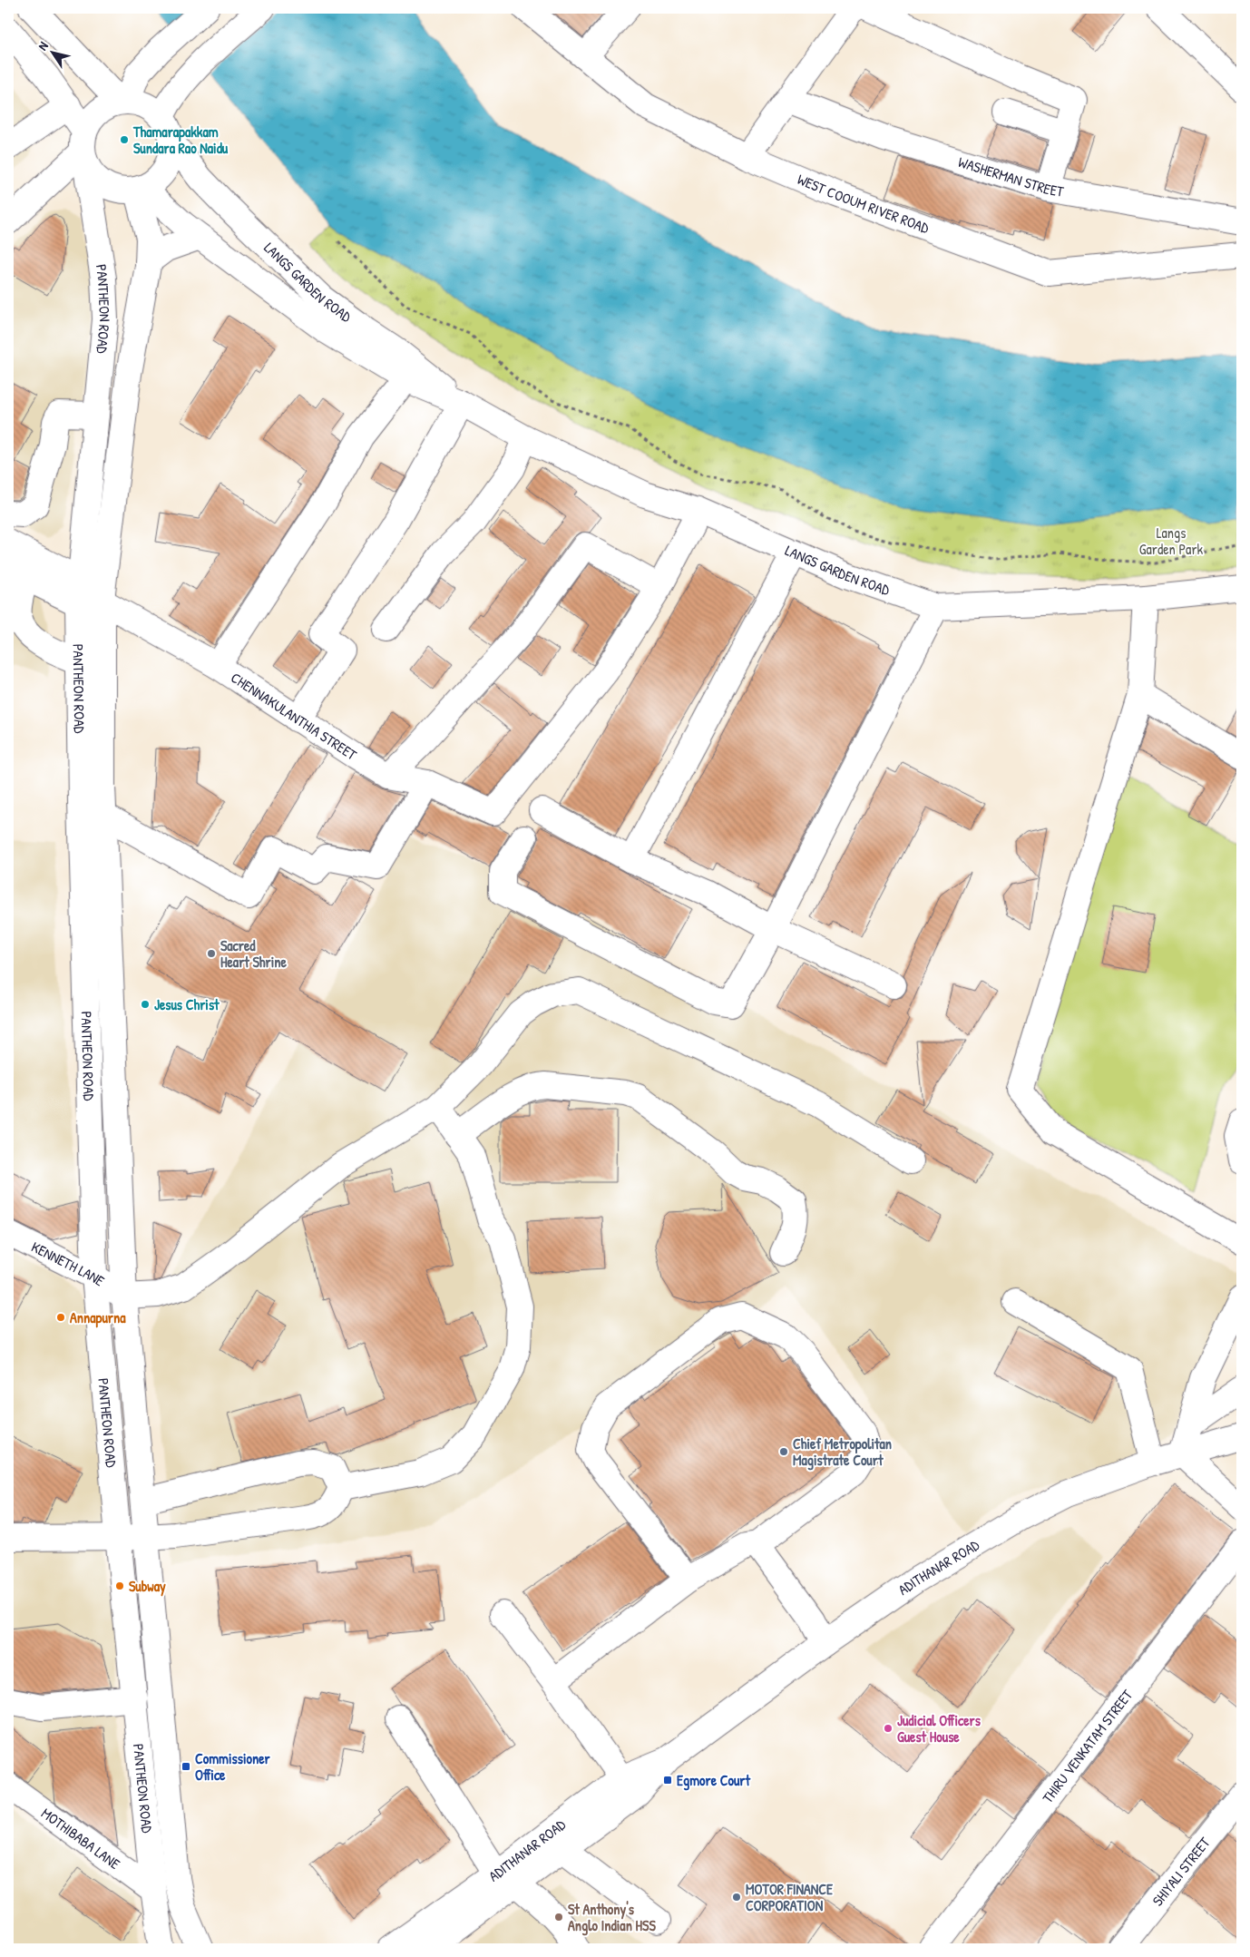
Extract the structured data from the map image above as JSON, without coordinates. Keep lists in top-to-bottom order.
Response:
{
  "streets": {
    "street": [
      "WASHERMAN STREET",
      "WEST COOUM RIVER ROAD",
      "LANGS GARDEN ROAD",
      "PANTHEON ROAD",
      "CHENNAKULANTHIA STREET",
      "KENNETH LANE",
      "ADITHANAR ROAD",
      "THIRU VENKATAM STREET",
      "MOTHIBABA LANE",
      "SHIYALI STREET"
    ]
  },
  "crossings": [
    ["LANGS GARDEN ROAD", "PANTHEON ROAD"],
    ["PANTHEON ROAD", "CHENNAKULANTHIA STREET"],
    ["PANTHEON ROAD", "KENNETH LANE"],
    ["PANTHEON ROAD", "MOTHIBABA LANE"]
  ],
  "parks": ["Langs Garden Park"],
  "places": {
    "other": [
      "Thamarapakkam Sundara Rao Naidu",
      "Sacred Heart Shrine",
      "Jesus Christ",
      "Annapurna",
      "Chief Metropolitan Magistrate Court",
      "Subway",
      "Judicial Officers Guest House",
      "MOTOR FINANCE CORPORATION",
      "St Anthony's Anglo Indian HSS"
    ],
    "transit": ["Commissioner Office", "Egmore Court"]
  },
  "north": "top left"
}
